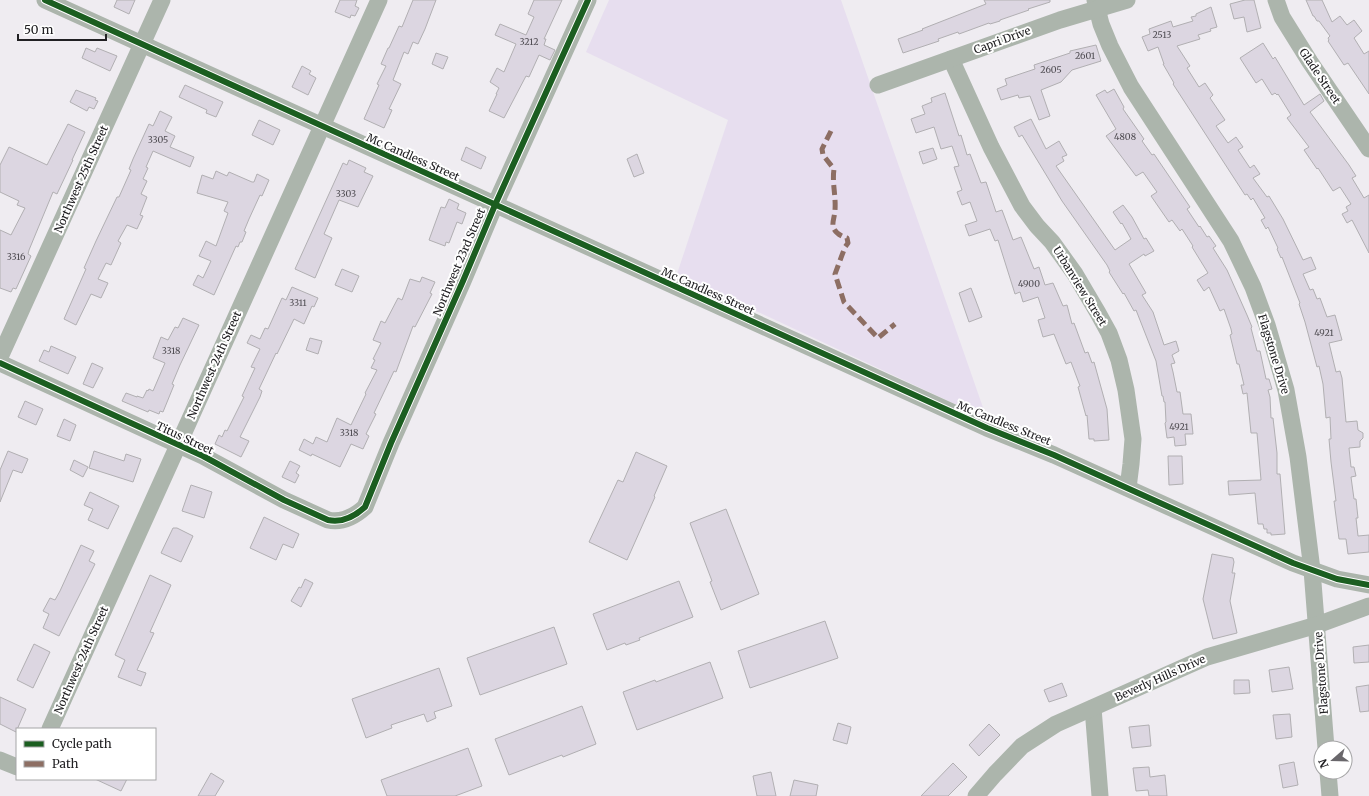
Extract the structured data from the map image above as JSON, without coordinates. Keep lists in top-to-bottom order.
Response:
{
  "streets": {
    "street": [
      "Capri Drive",
      "Glade Street",
      "Mc Candless Street",
      "Northwest 25th Street",
      "Northwest 23rd Street",
      "Urbanview Street",
      "Flagstone Drive",
      "Northwest 24th Street",
      "Titus Street",
      "Beverly Hills Drive"
    ]
  },
  "crossings": [
    ["Capri Drive", "Urbanview Street"],
    ["Capri Drive", "Flagstone Drive"],
    ["Mc Candless Street", "Northwest 25th Street"],
    ["Mc Candless Street", "Northwest 23rd Street"],
    ["Mc Candless Street", "Urbanview Street"],
    ["Mc Candless Street", "Flagstone Drive"],
    ["Mc Candless Street", "Northwest 24th Street"],
    ["Northwest 23rd Street", "Titus Street"],
    ["Flagstone Drive", "Beverly Hills Drive"],
    ["Northwest 24th Street", "Titus Street"]
  ],
  "house_numbers": [
    "2513",
    "3212",
    "2601",
    "2605",
    "4808",
    "3305",
    "3303",
    "3316",
    "4900",
    "3311",
    "4921",
    "3318",
    "4921",
    "3318"
  ],
  "legend": ["Cycle path", "Path"],
  "scale_bar": "50 m",
  "north": "left"
}
